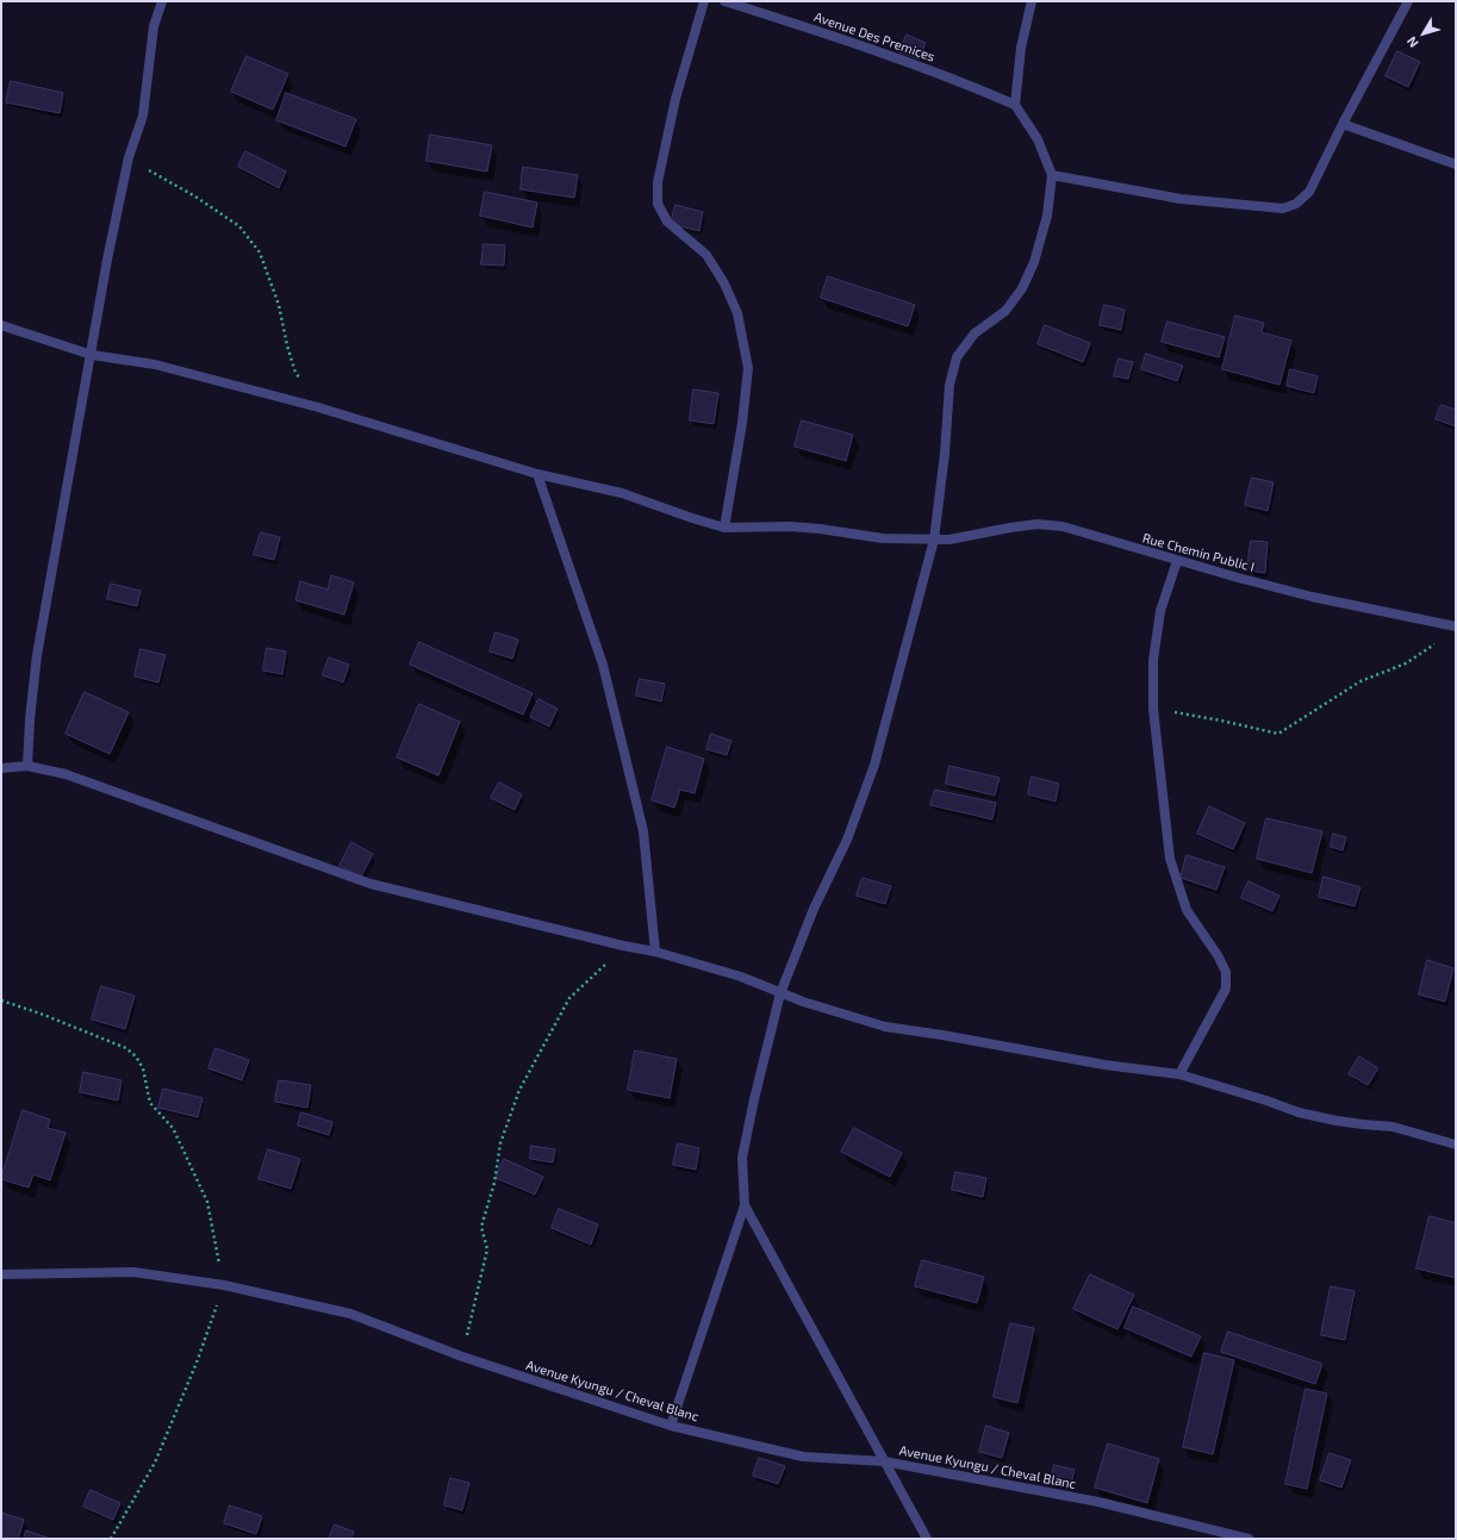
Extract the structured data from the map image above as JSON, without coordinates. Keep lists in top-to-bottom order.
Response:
{
  "streets": {
    "street": ["Avenue Des Premices", "Rue Chemin Public I", "Avenue Kyungu / Cheval Blanc"]
  },
  "north": "bottom left"
}
